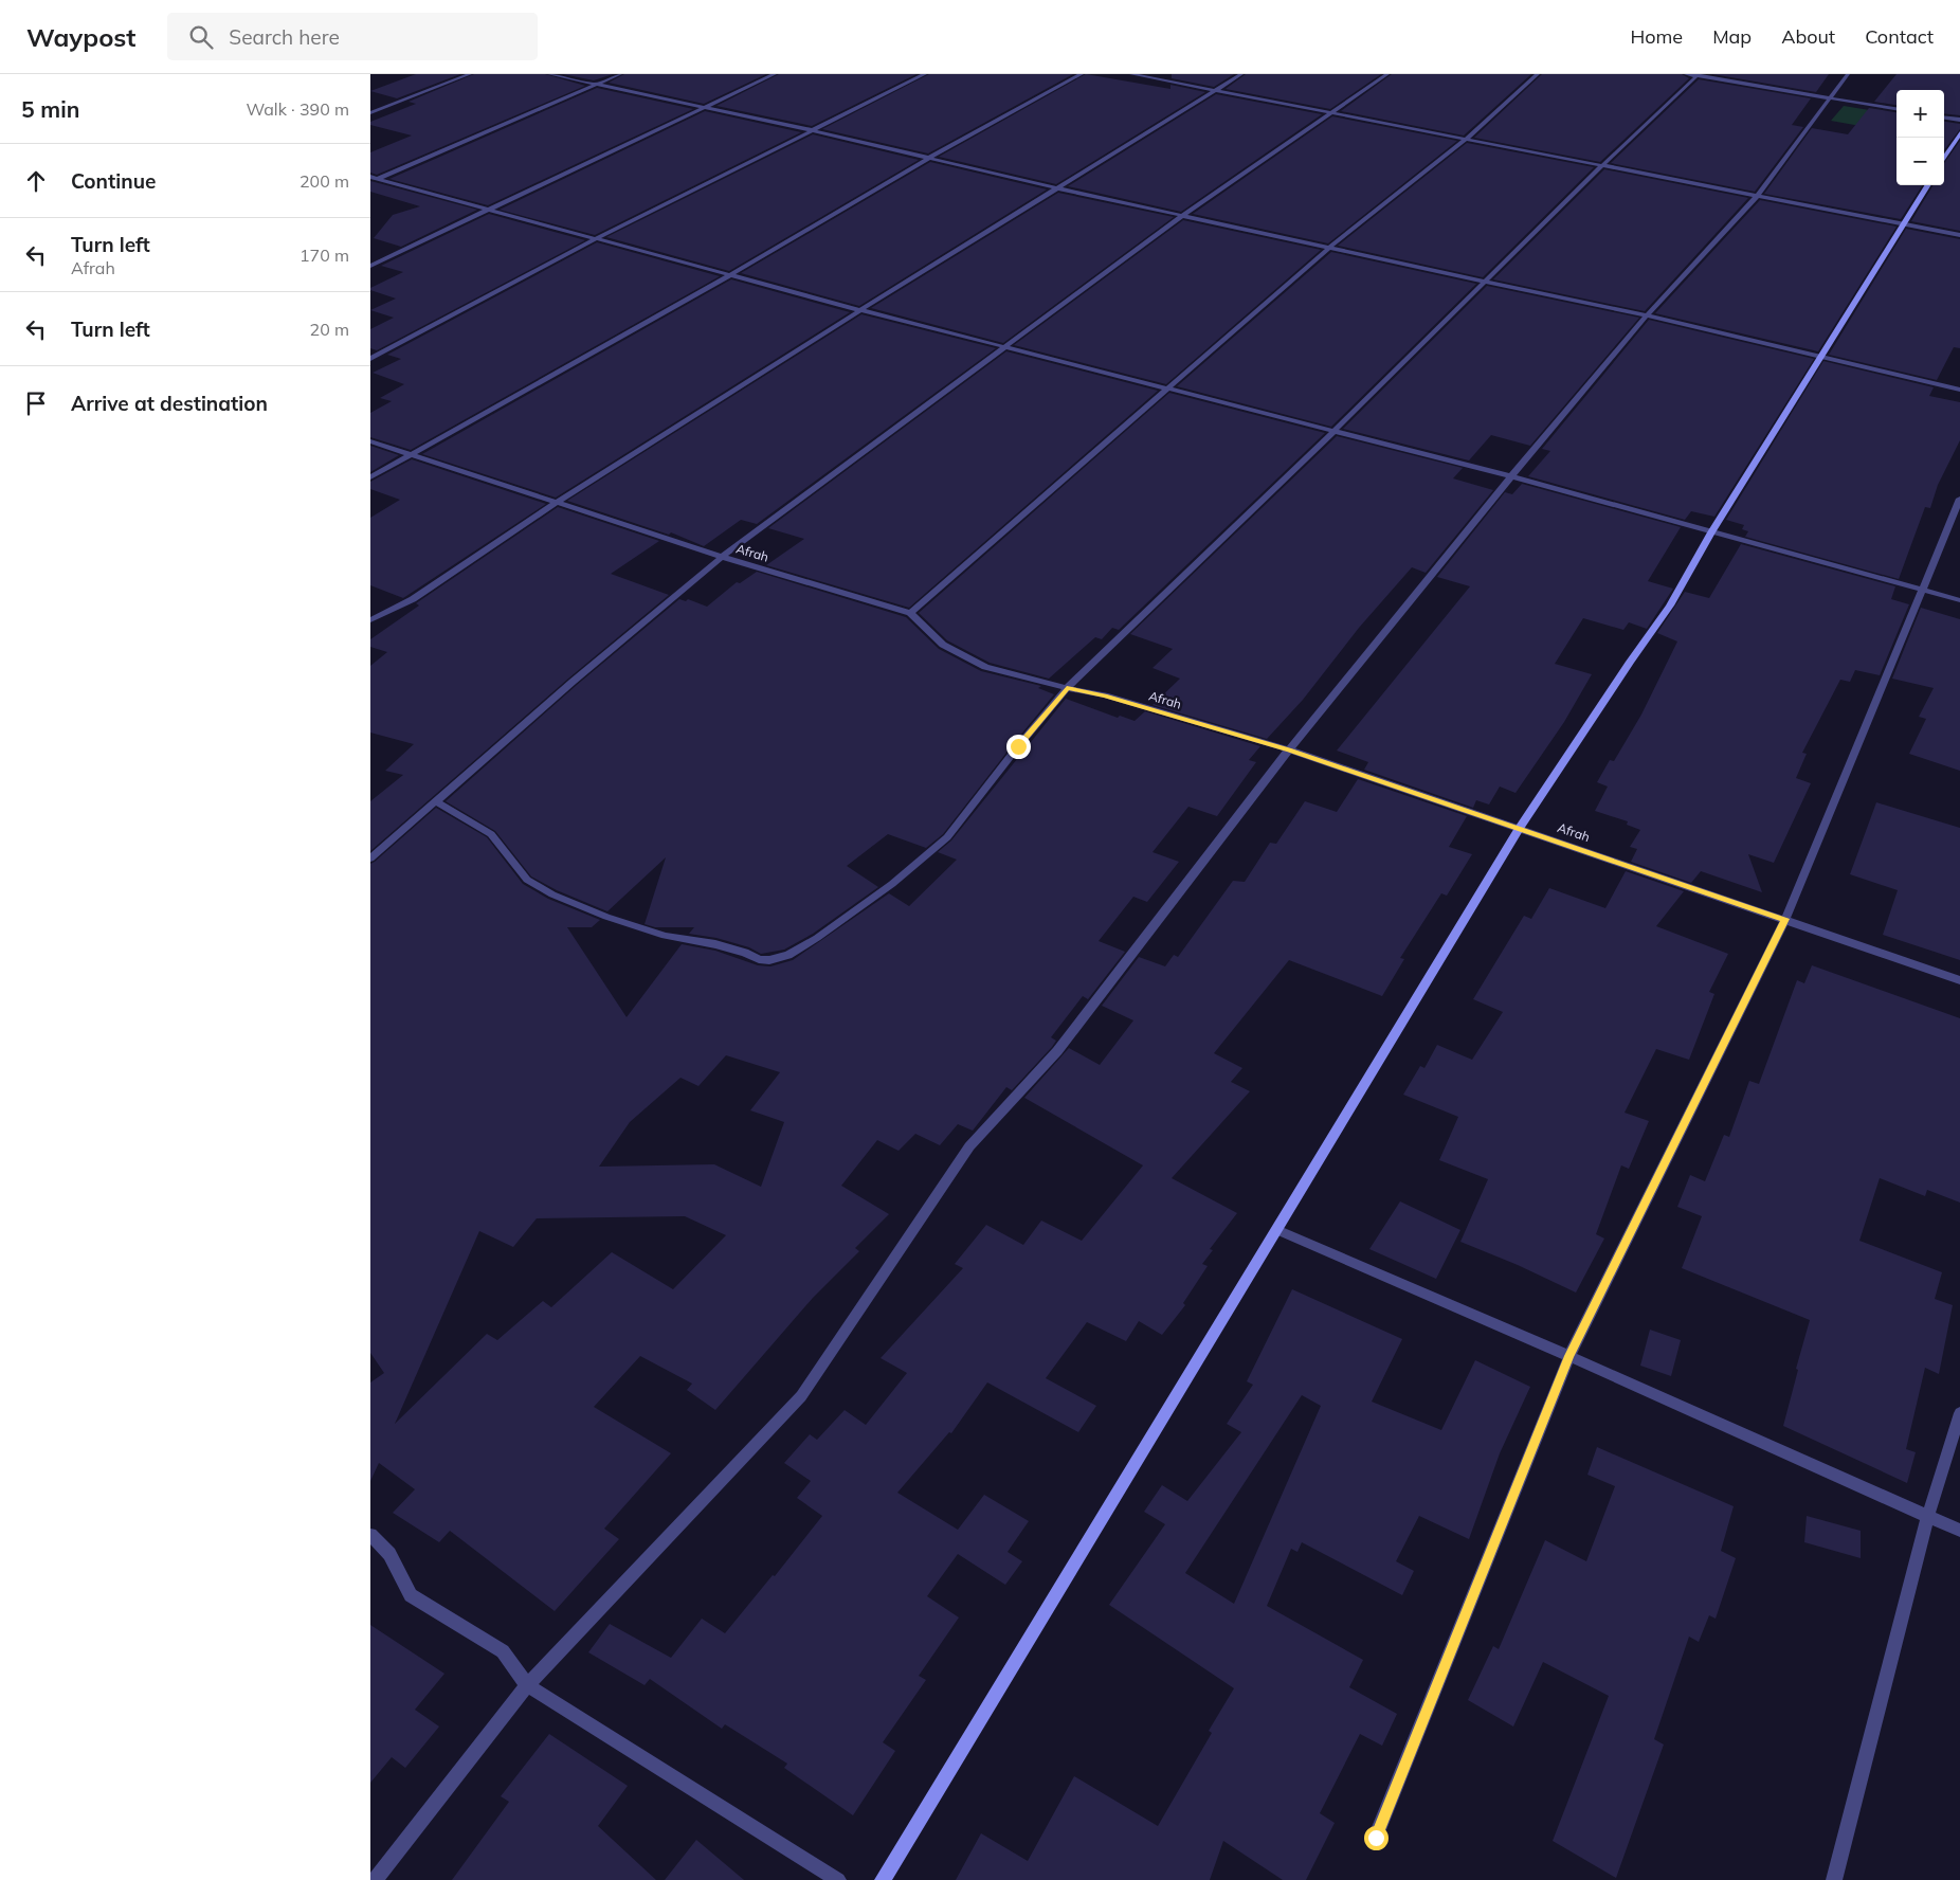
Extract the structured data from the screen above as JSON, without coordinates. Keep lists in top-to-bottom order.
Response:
{
  "streets": {
    "street": ["Afrah"]
  },
  "page": {
    "header": "Waypost",
    "search": "Search here",
    "nav": [
      "Home",
      "Map",
      "About",
      "Contact"
    ],
    "heading": ["5 min", "Walk · 390 m"],
    "map_buttons": ["+", "−"],
    "list": [
      ["Continue", "200 m"],
      ["Turn left", "Afrah", "170 m"],
      ["Turn left", "20 m"],
      "Arrive at destination"
    ]
  }
}
